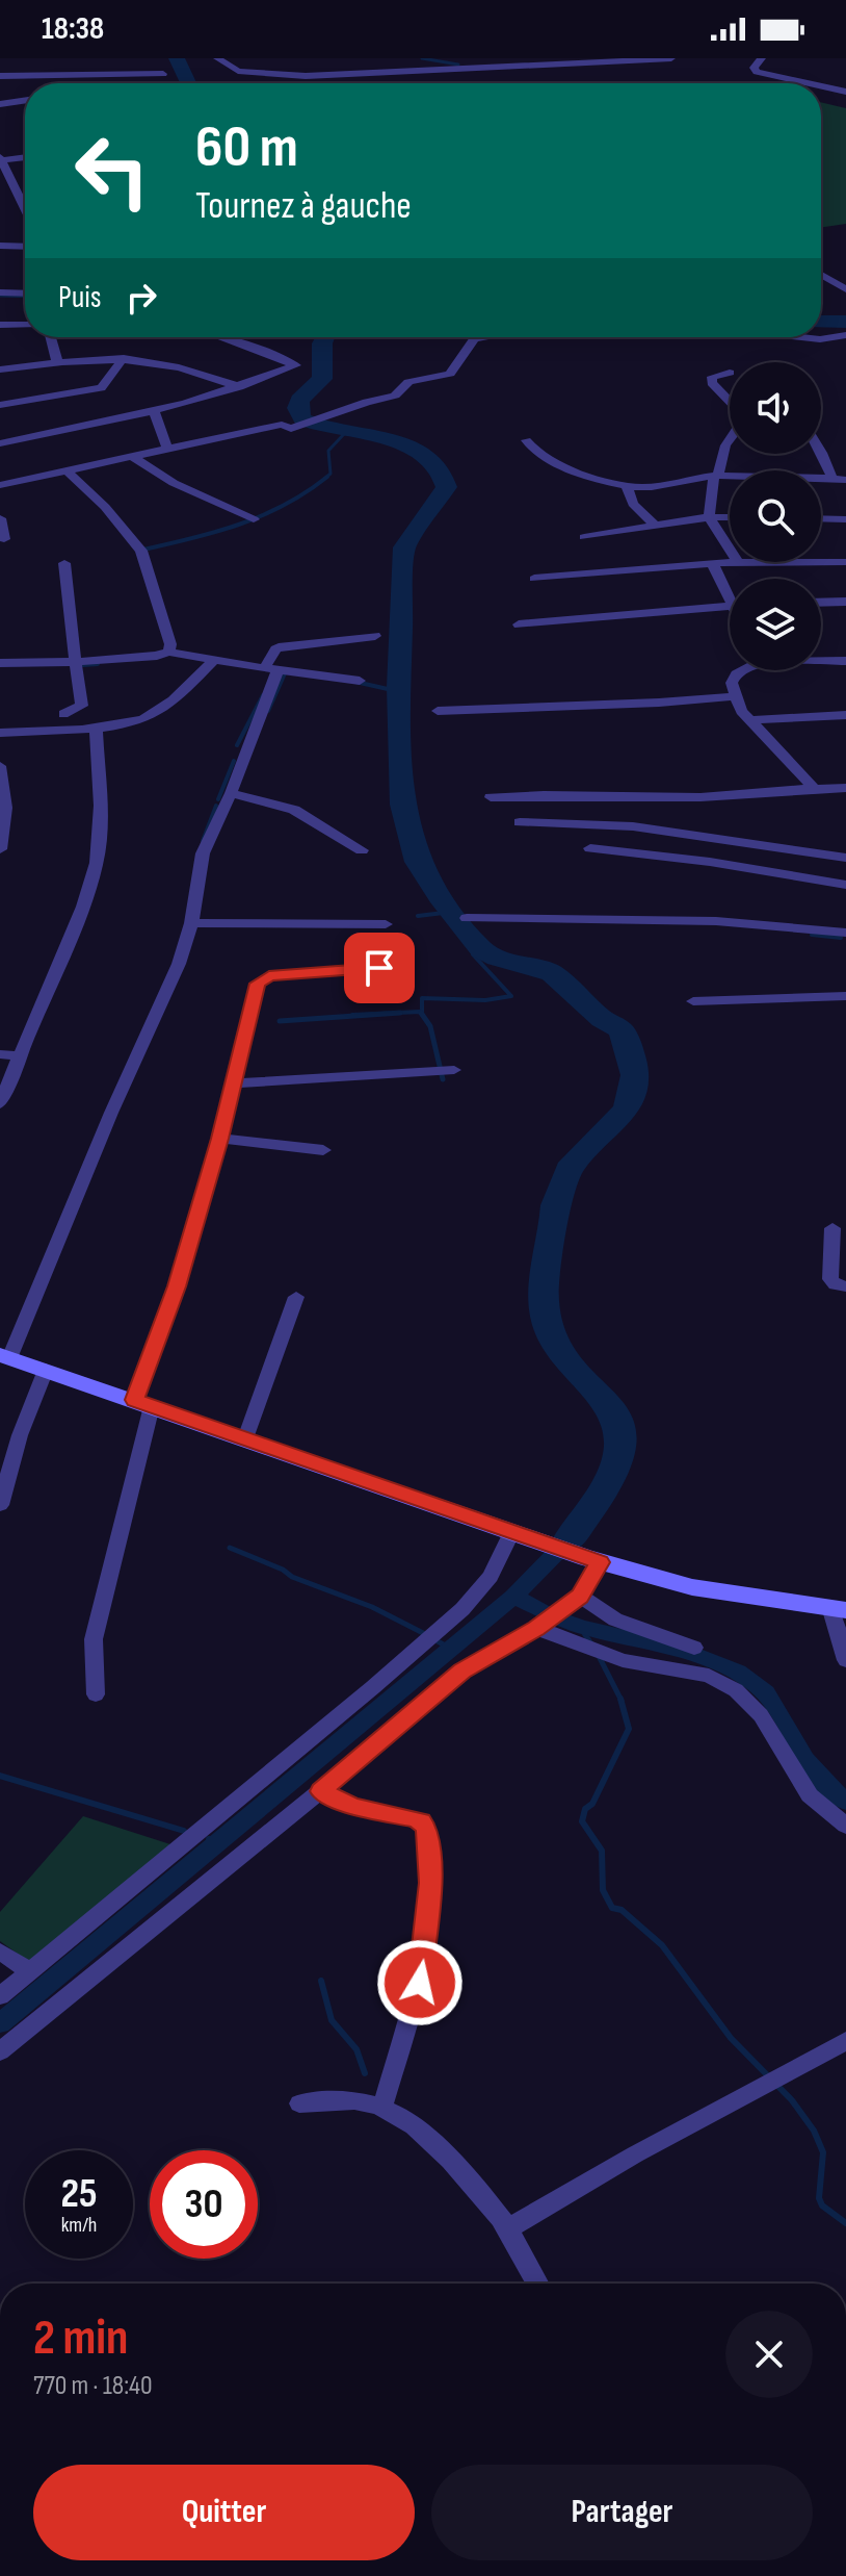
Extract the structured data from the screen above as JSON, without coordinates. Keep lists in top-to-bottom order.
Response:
{
  "page": {
    "status": "18:38",
    "turn": ["60 m", "Tournez à gauche"],
    "then": "Puis",
    "speed": "25 km/h",
    "limit": "30",
    "heading": ["2 min", "770 m · 18:40"],
    "buttons": ["Quitter", "Partager"]
  }
}
